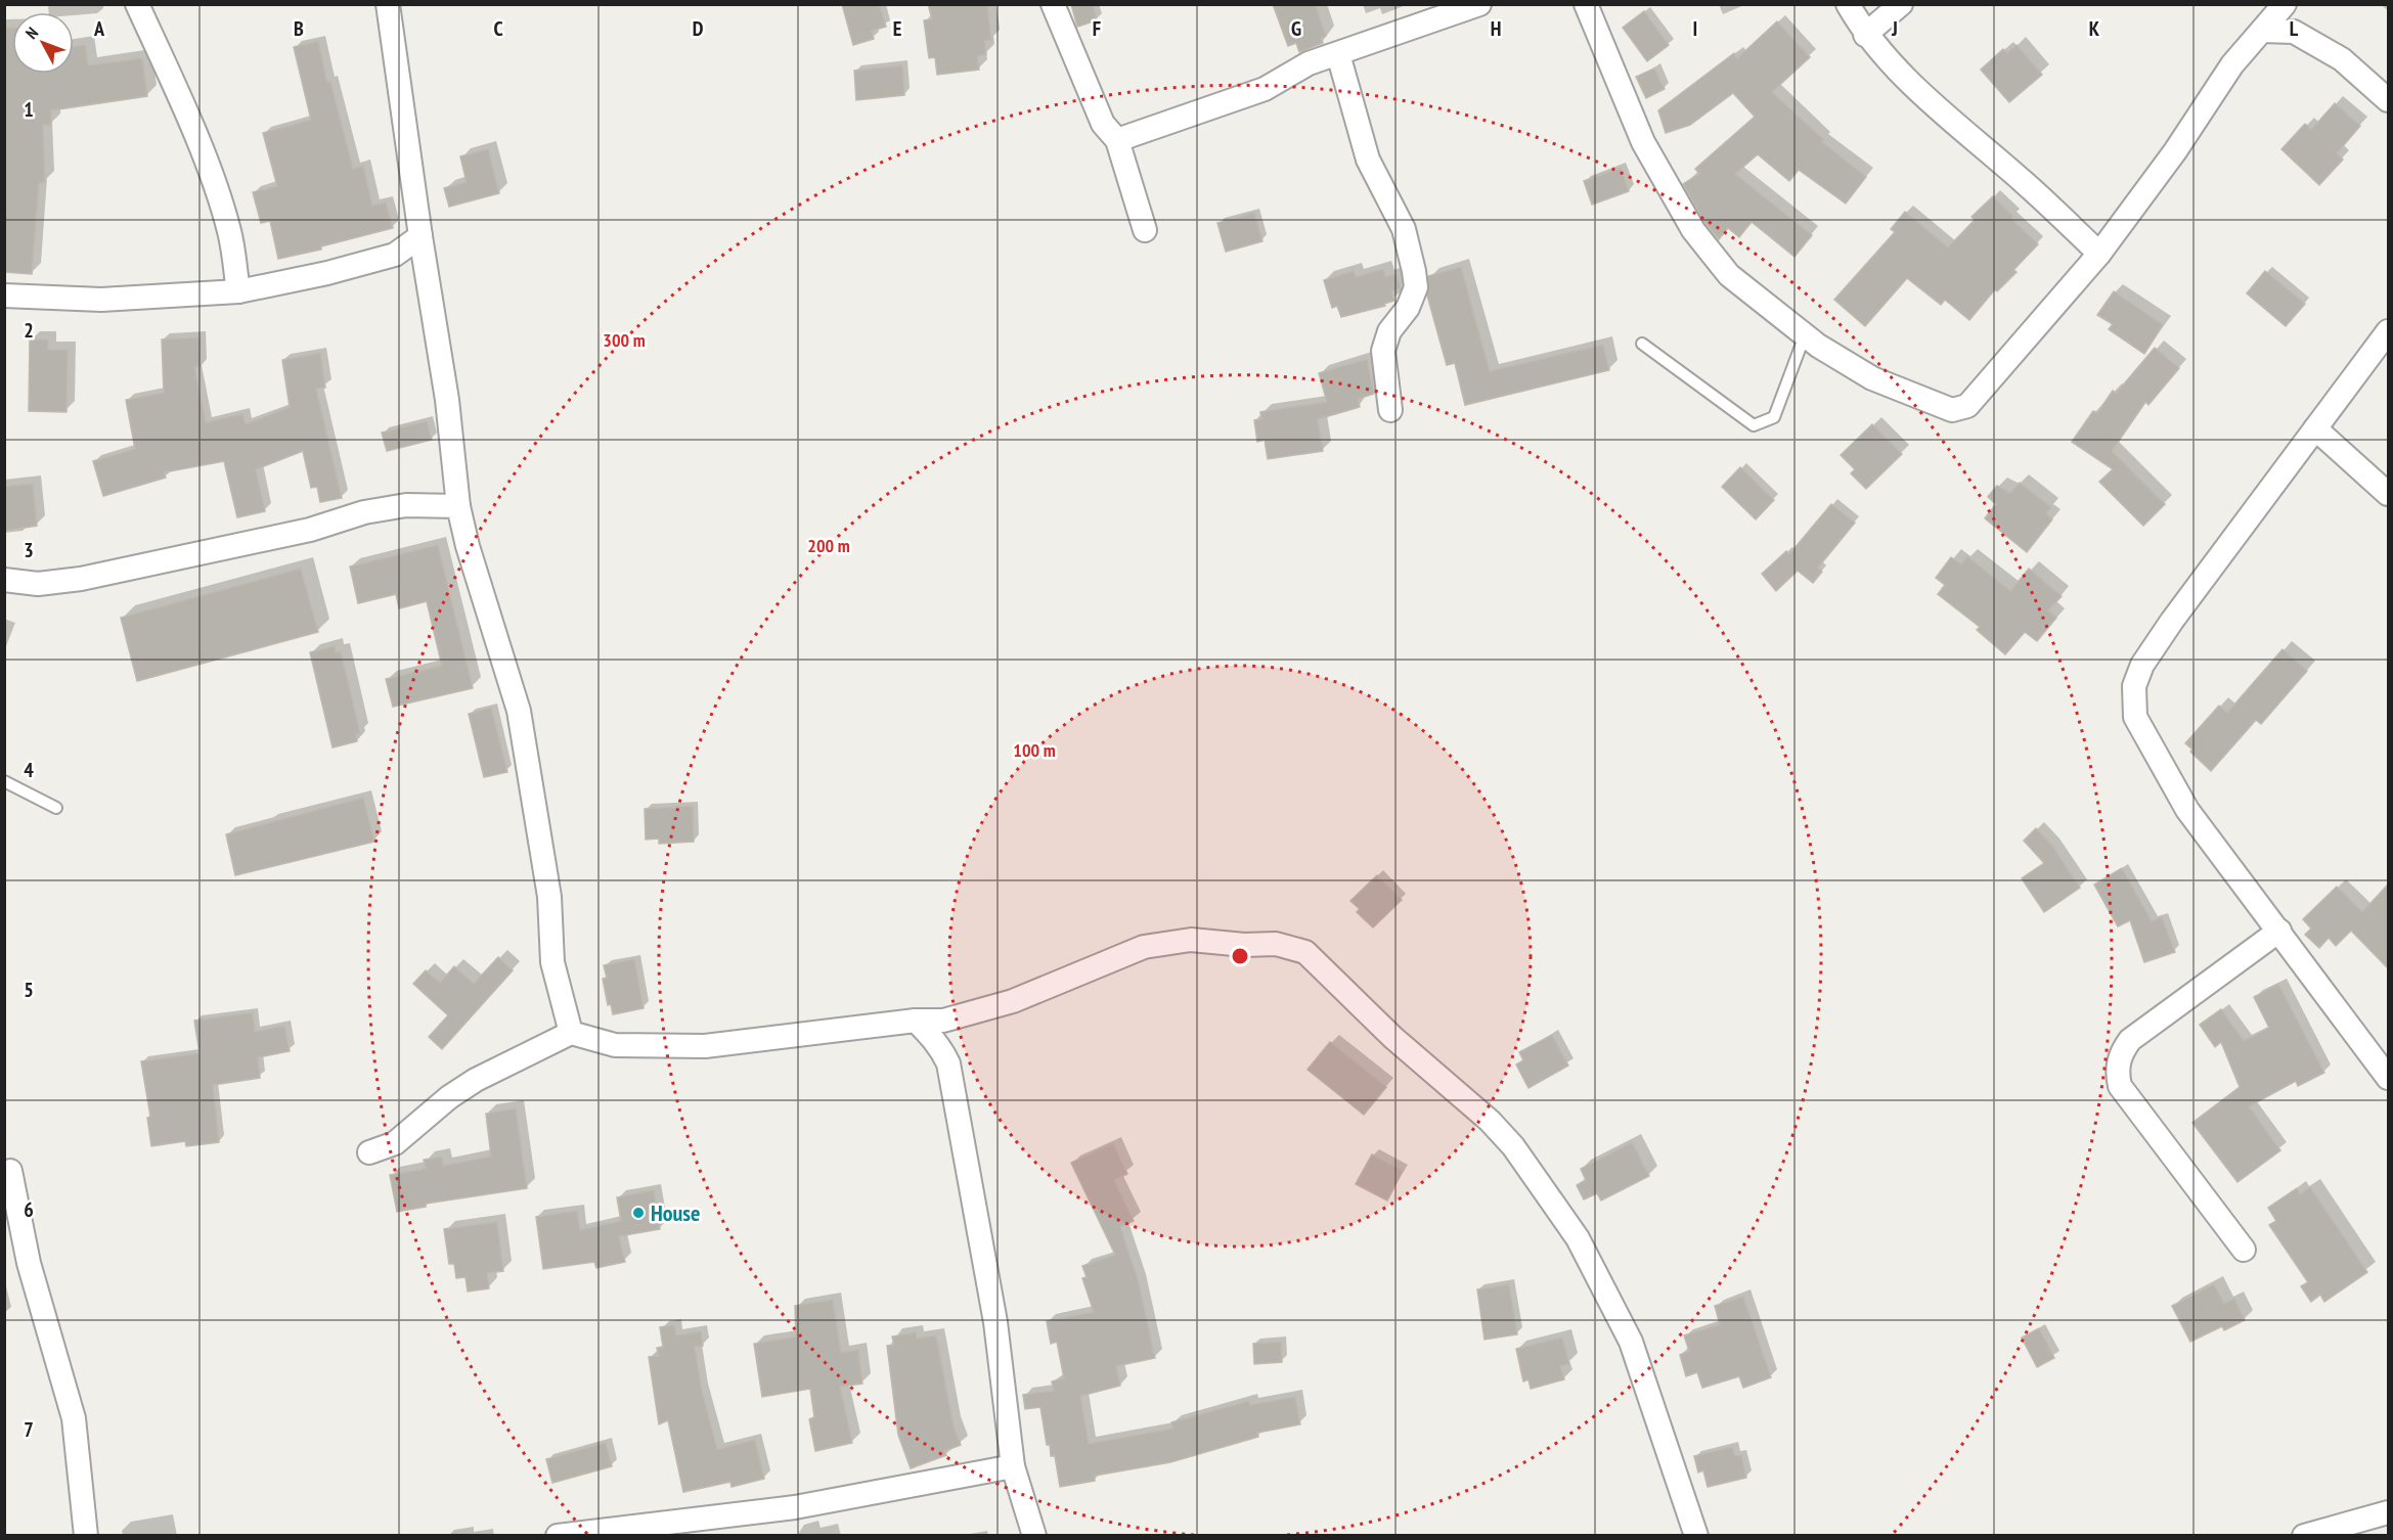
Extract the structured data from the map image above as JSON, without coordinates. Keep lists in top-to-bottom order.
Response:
{
  "places": ["House"],
  "north": "top left",
  "grid": {
    "columns": [
      "A",
      "B",
      "C",
      "D",
      "E",
      "F",
      "G",
      "H",
      "I",
      "J",
      "K",
      "L"
    ],
    "rows": [
      "1",
      "2",
      "3",
      "4",
      "5",
      "6",
      "7"
    ]
  },
  "rings": ["300 m", "200 m", "100 m"]
}
